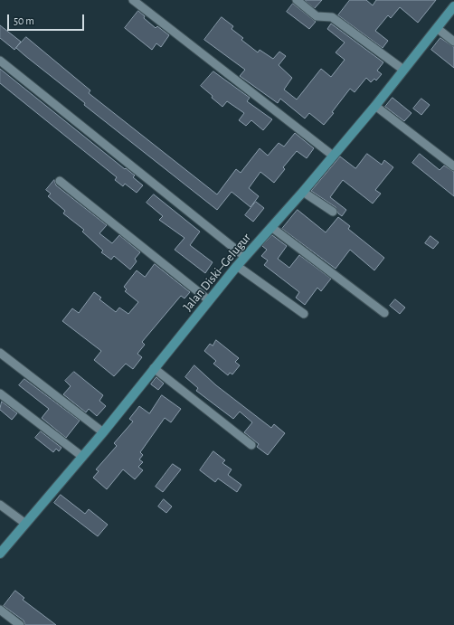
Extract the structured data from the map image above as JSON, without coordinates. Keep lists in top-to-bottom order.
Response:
{
  "streets": {
    "main road": ["Jalan Diski–Gelugur"]
  },
  "scale_bar": "50 m"
}
